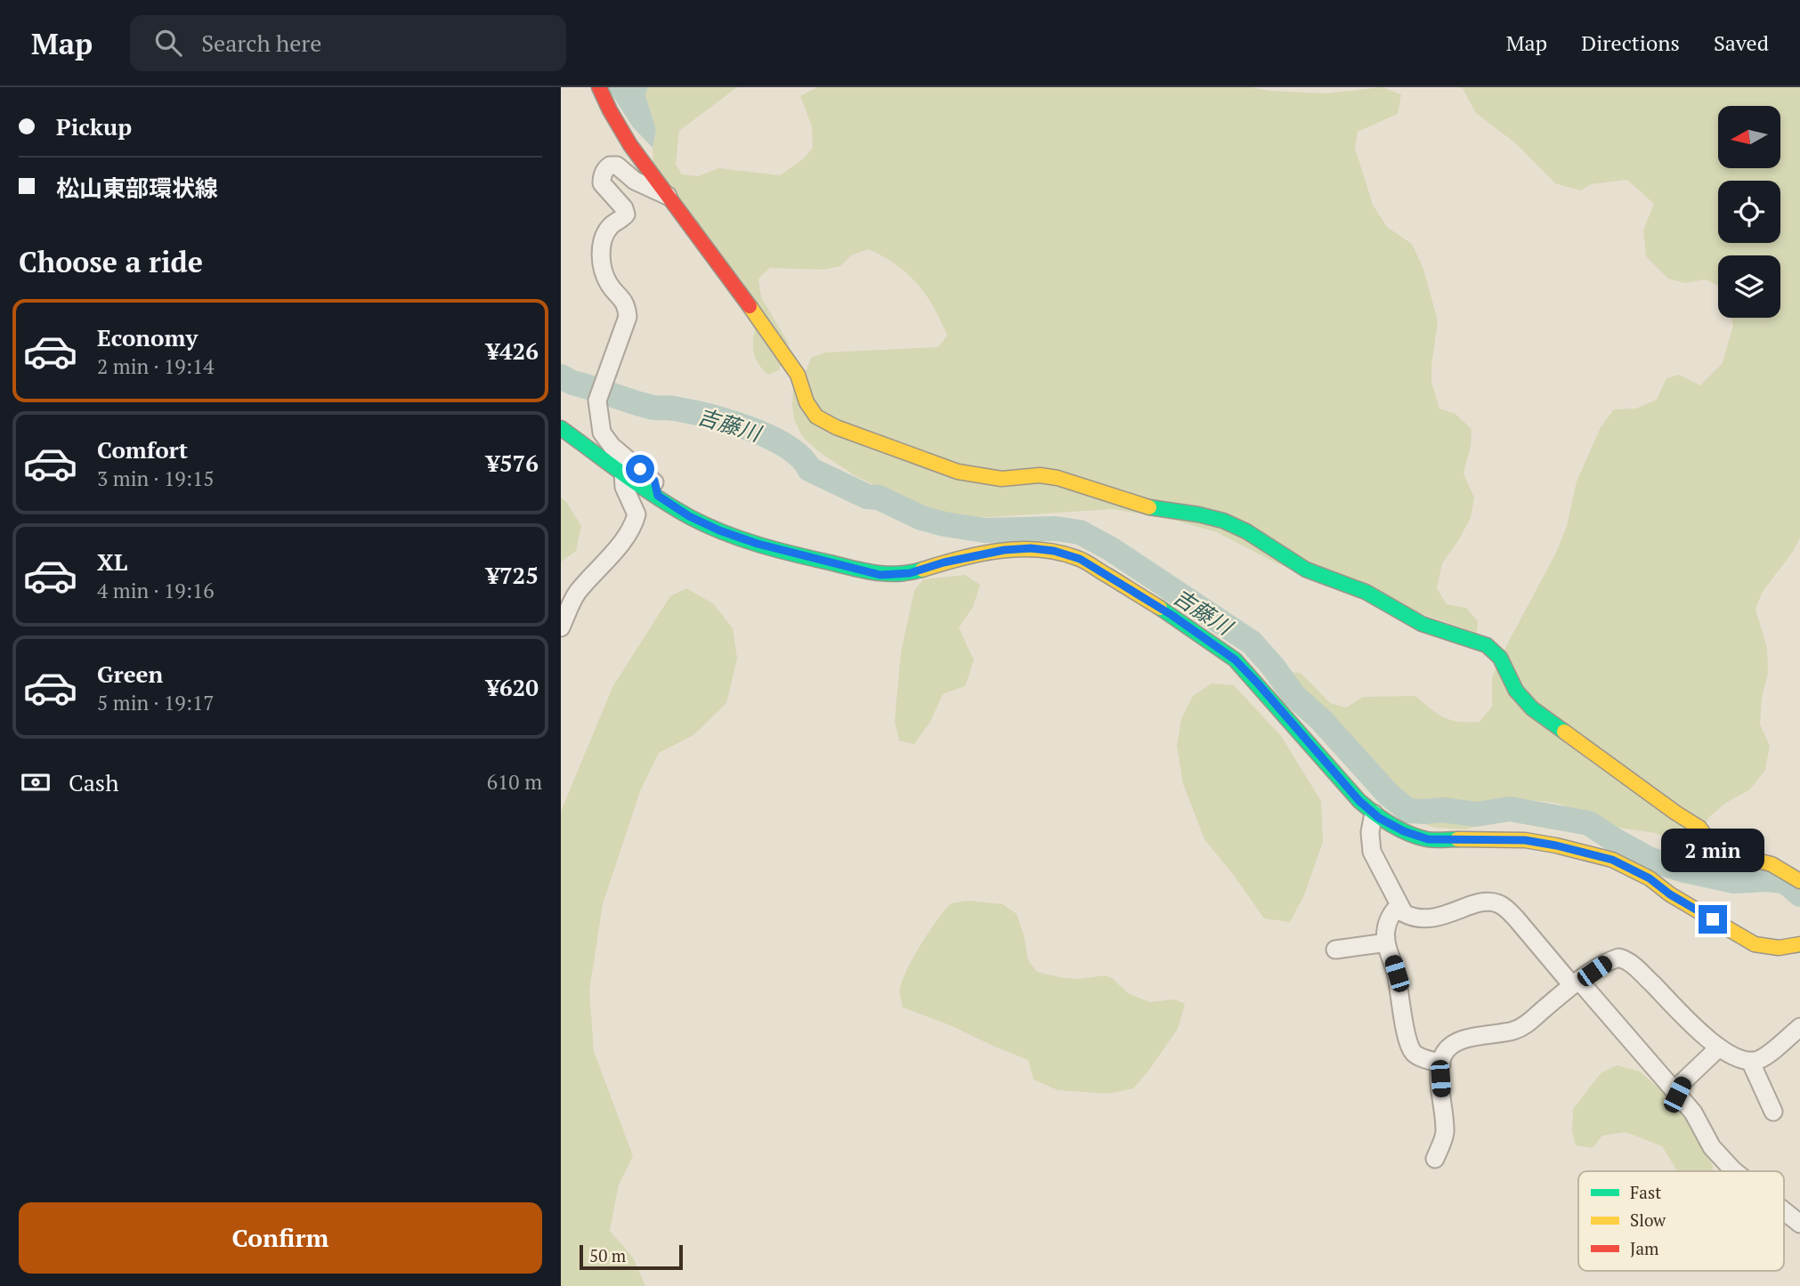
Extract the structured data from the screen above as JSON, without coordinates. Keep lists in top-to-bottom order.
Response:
{
  "water": ["吉藤川"],
  "legend": ["Fast", "Slow", "Jam"],
  "scale_bar": "50 m",
  "north": "left",
  "page": {
    "header": "Map",
    "search": "Search here",
    "nav": ["Map", "Directions", "Saved"],
    "banner": ["Pickup", "松山東部環状線"],
    "heading": "Choose a ride",
    "list": [
      {
        "name": "Economy",
        "note": "2 min · 19:14",
        "value": "¥426"
      },
      {
        "name": "Comfort",
        "note": "3 min · 19:15",
        "value": "¥576"
      },
      {
        "name": "XL",
        "note": "4 min · 19:16",
        "value": "¥725"
      },
      {
        "name": "Green",
        "note": "5 min · 19:17",
        "value": "¥620"
      }
    ],
    "pay": ["Cash", "610 m"],
    "bubble": "2 min",
    "buttons": "Confirm",
    "scale": "50 m"
  }
}
